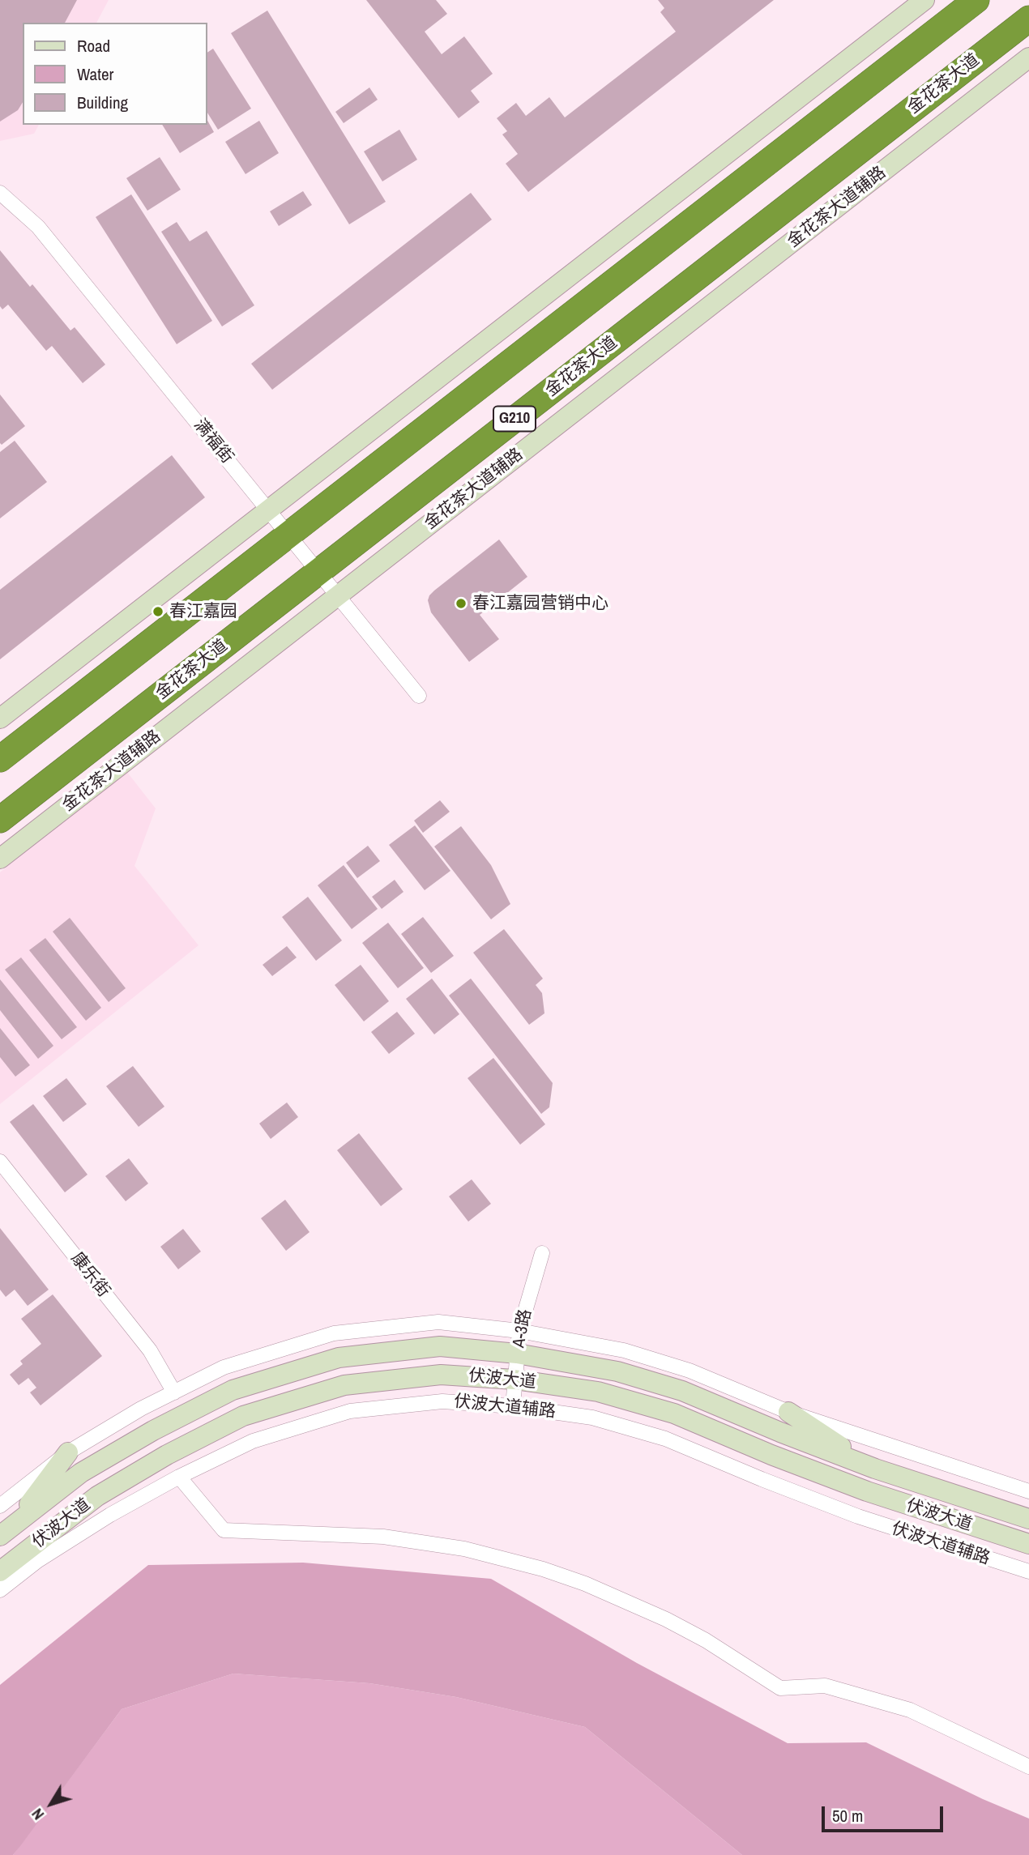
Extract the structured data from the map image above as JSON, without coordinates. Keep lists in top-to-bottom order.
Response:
{
  "streets": {
    "highway": ["金花茶大道", "G210"],
    "street": [
      "金花茶大道辅路",
      "满福街",
      "康乐街",
      "A-3路",
      "伏波大道",
      "伏波大道辅路"
    ]
  },
  "crossings": [
    ["金花茶大道", "满福街"],
    ["金花茶大道辅路", "满福街"],
    ["G210", "满福街"],
    ["A-3路", "伏波大道"],
    ["A-3路", "伏波大道辅路"]
  ],
  "places": ["春江嘉园营销中心", "春江嘉园"],
  "legend": ["Road", "Water", "Building"],
  "scale_bar": "50 m",
  "north": "bottom left"
}
